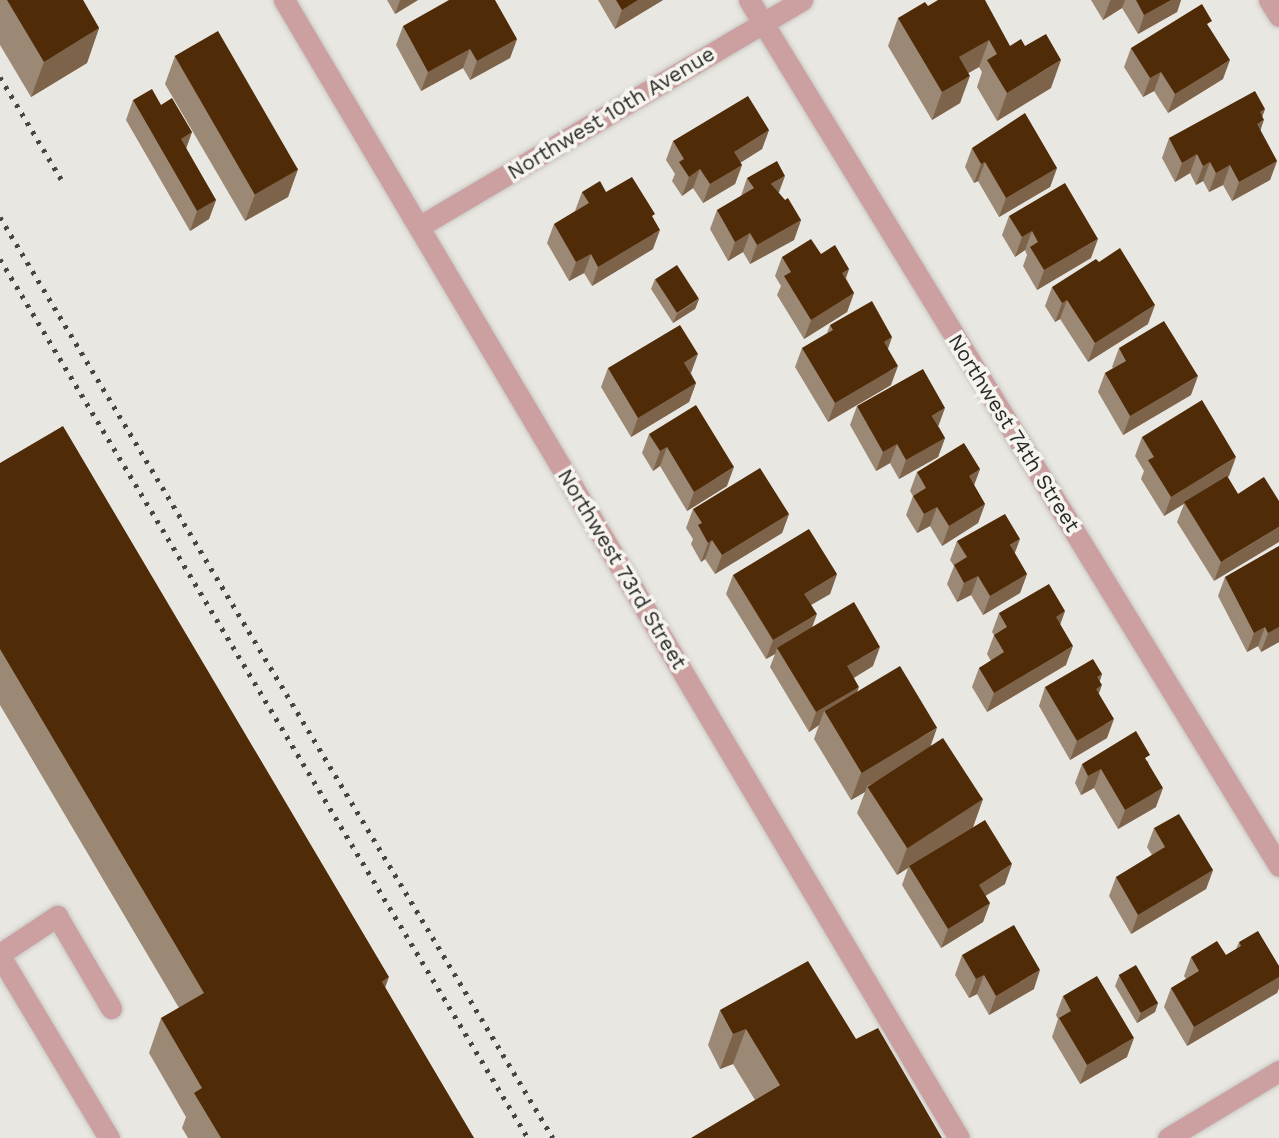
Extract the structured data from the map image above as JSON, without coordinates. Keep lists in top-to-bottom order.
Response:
{
  "streets": {
    "street": ["Northwest 10th Avenue", "Northwest 74th Street", "Northwest 73rd Street"]
  },
  "crossings": [
    ["Northwest 10th Avenue", "Northwest 74th Street"],
    ["Northwest 10th Avenue", "Northwest 73rd Street"]
  ]
}
